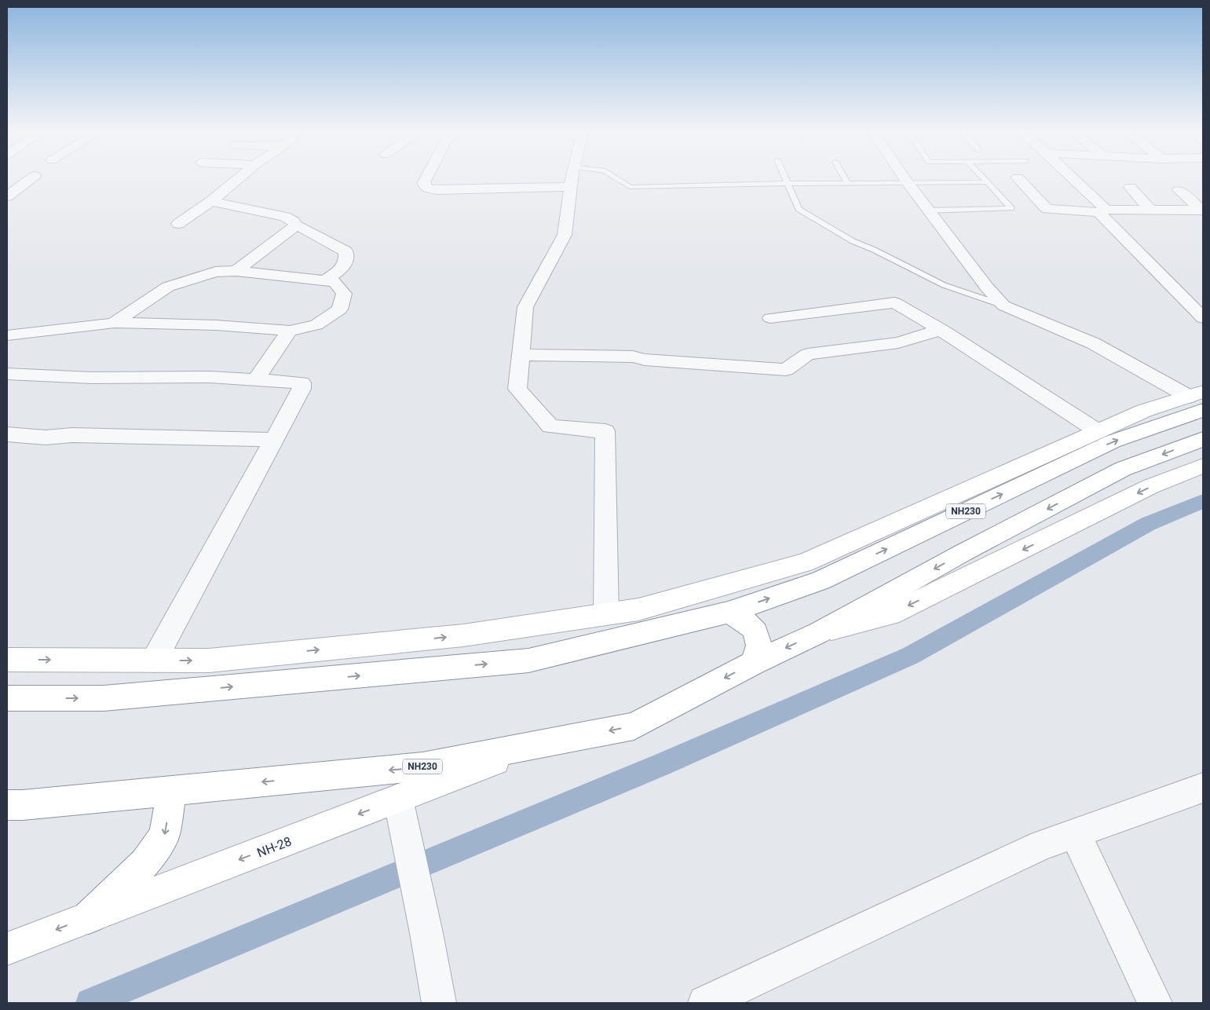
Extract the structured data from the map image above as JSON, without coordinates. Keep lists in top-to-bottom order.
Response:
{
  "streets": {
    "main road": ["NH230", "NH-28"]
  },
  "crossings": [
    ["NH230", "NH-28"]
  ]
}
